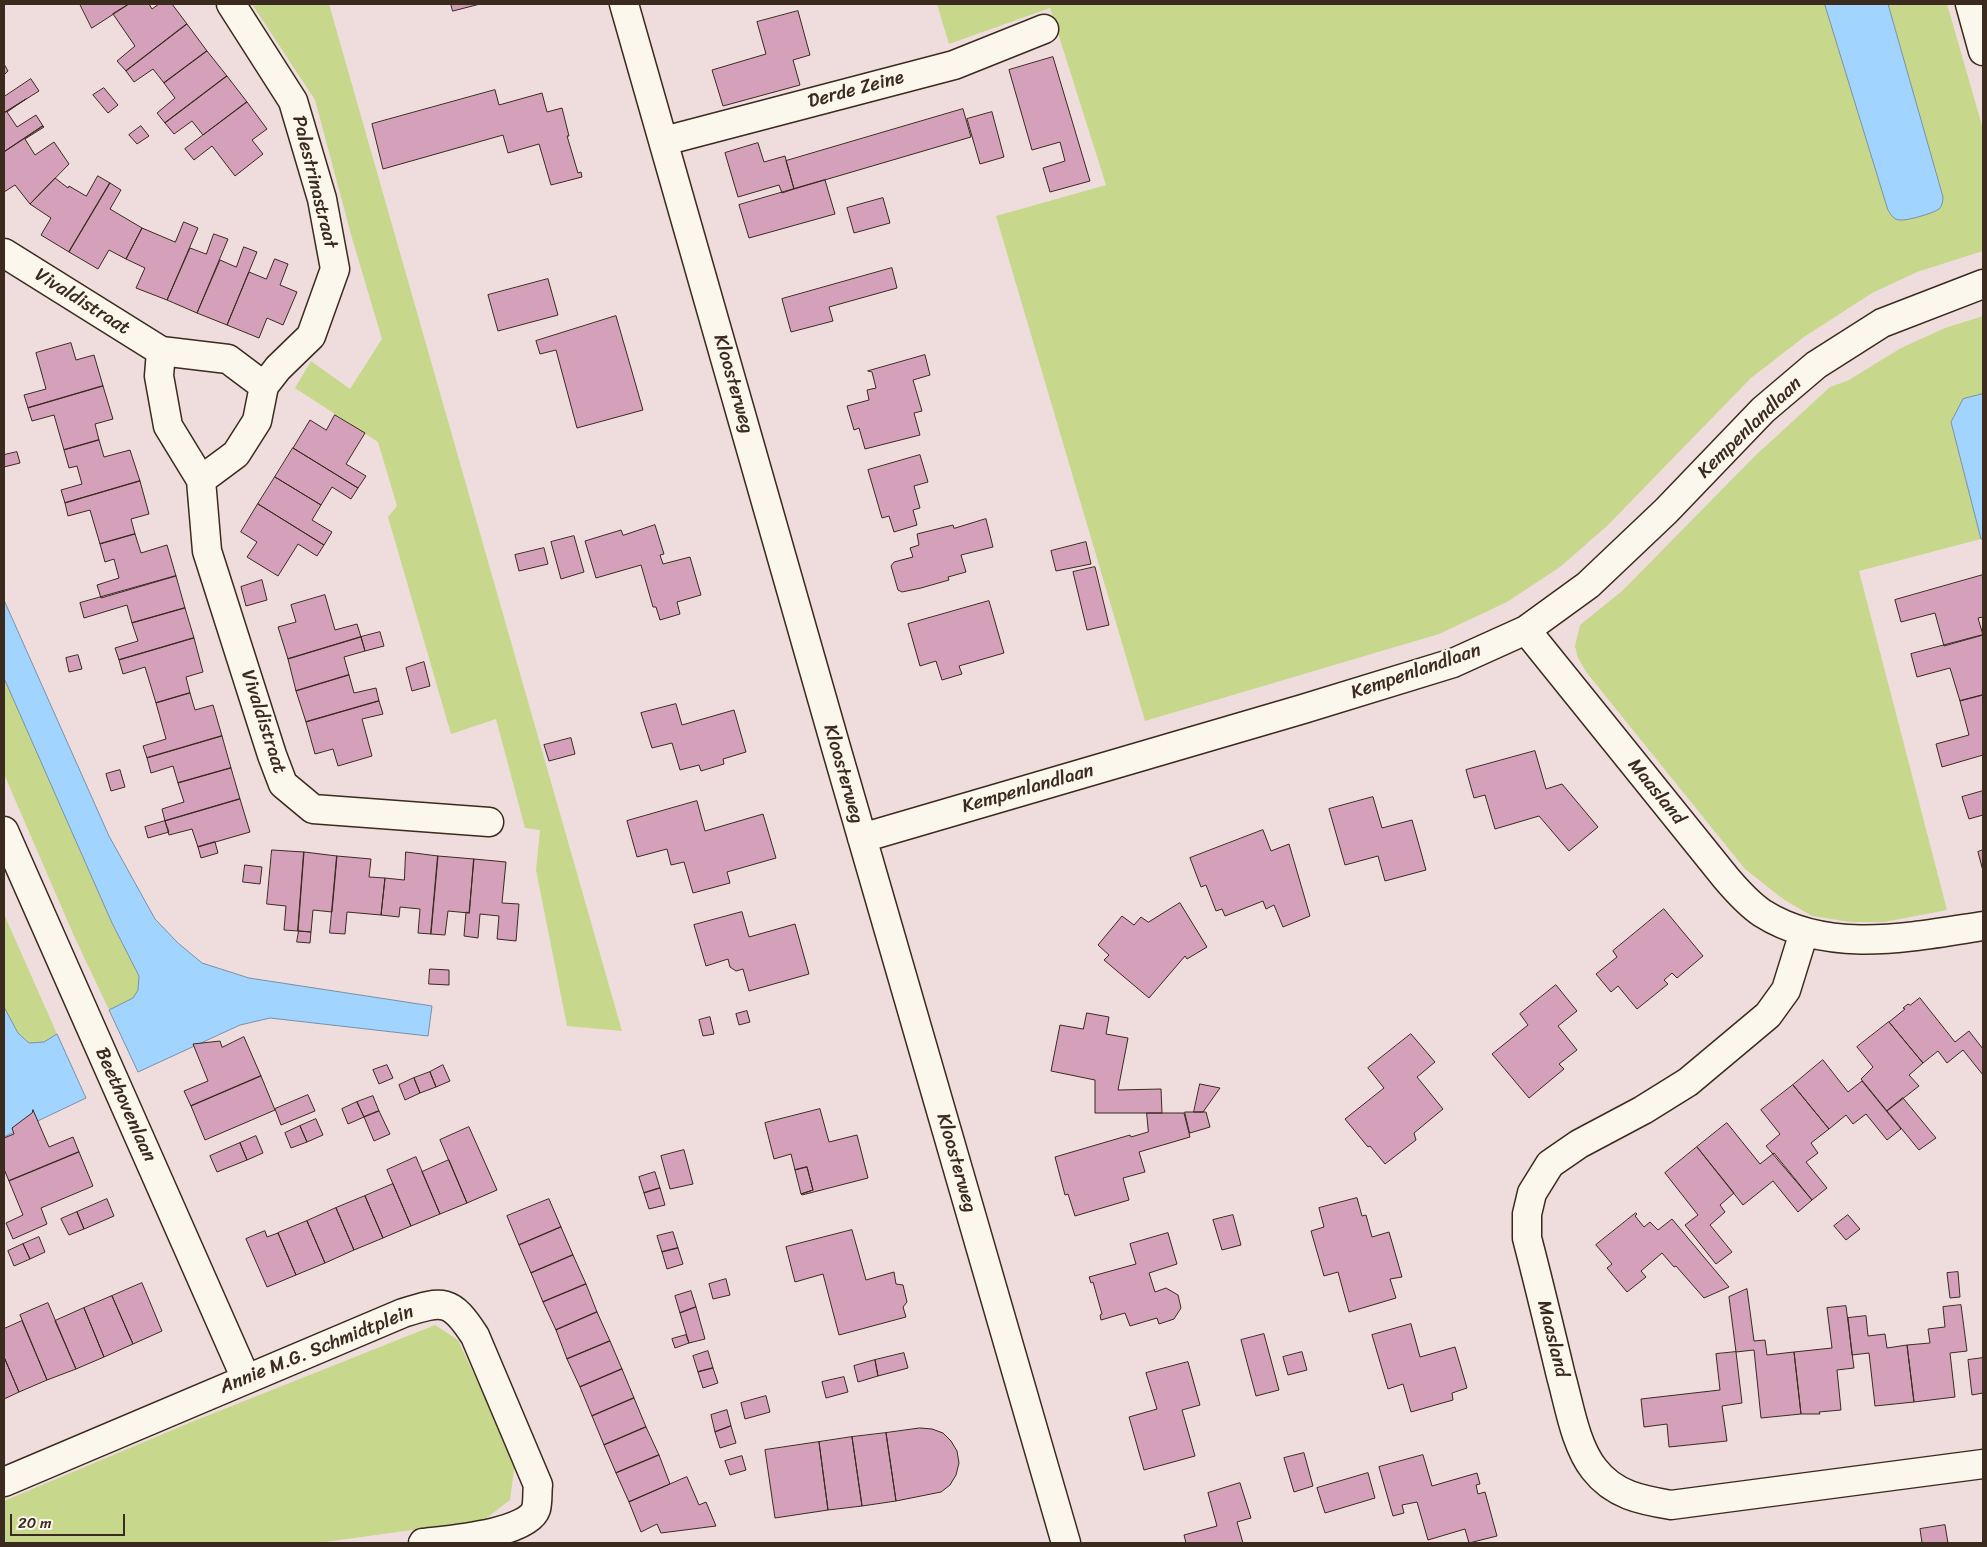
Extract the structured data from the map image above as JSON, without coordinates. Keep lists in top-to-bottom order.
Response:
{
  "streets": {
    "street": [
      "Derde Zeine",
      "Palestrinastraat",
      "Vivaldistraat",
      "Kloosterweg",
      "Kempenlandlaan",
      "Maasland",
      "Beethovenlaan",
      "Annie M.G. Schmidtplein"
    ]
  },
  "crossings": [
    ["Derde Zeine", "Kloosterweg"],
    ["Palestrinastraat", "Vivaldistraat"],
    ["Kloosterweg", "Kempenlandlaan"],
    ["Kempenlandlaan", "Maasland"],
    ["Beethovenlaan", "Annie M.G. Schmidtplein"]
  ],
  "scale_bar": "20 m"
}
